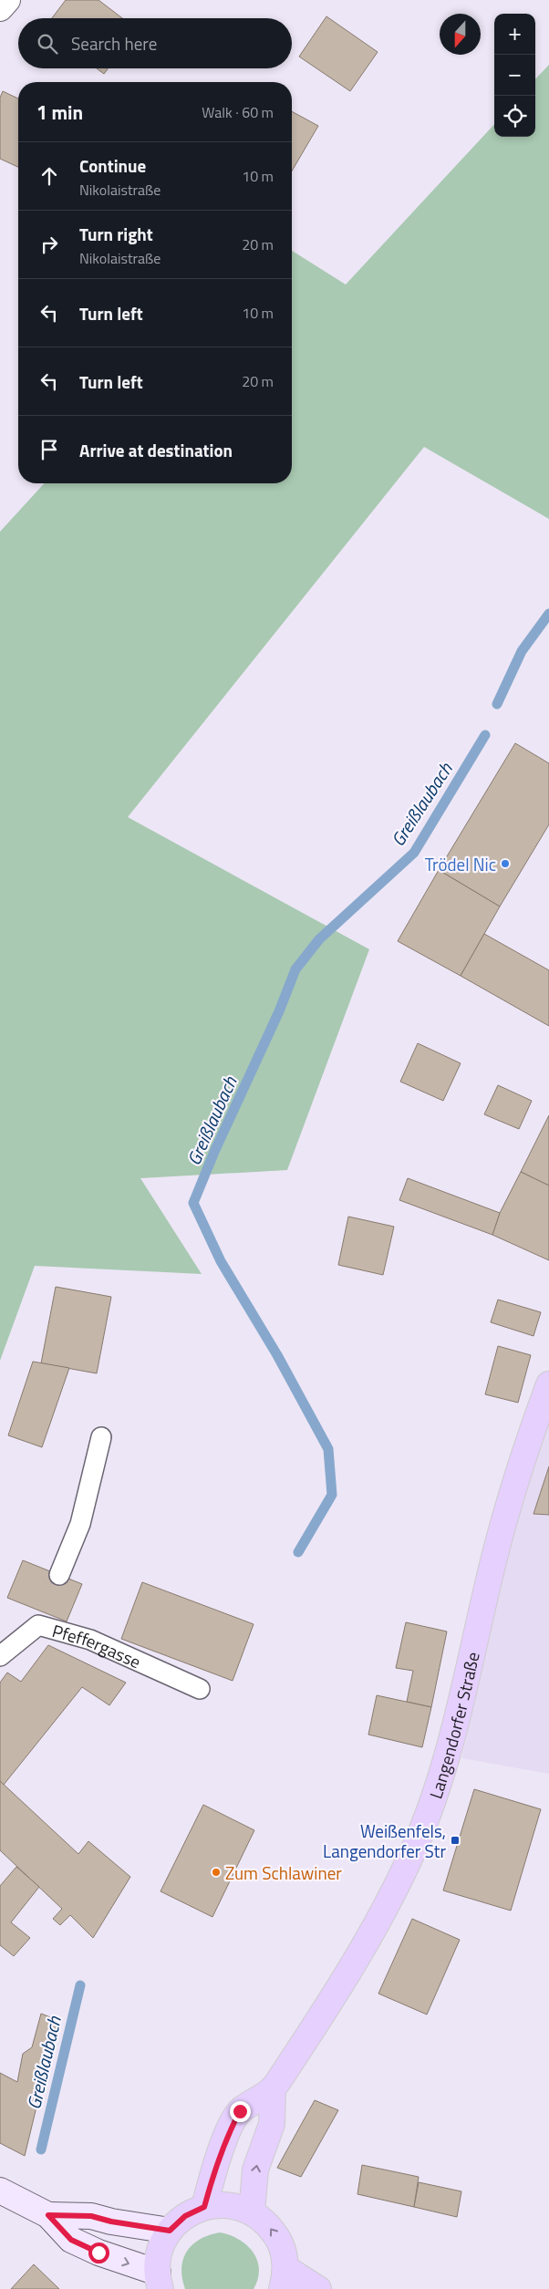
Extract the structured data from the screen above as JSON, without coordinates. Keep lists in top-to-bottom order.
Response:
{
  "streets": {
    "main road": ["Langendorfer Straße"],
    "lane": ["Pfeffergasse"]
  },
  "water": ["Greißlaubach"],
  "places": {
    "other": ["Trödel Nic", "Zum Schlawiner"],
    "transit": ["Weißenfels, Langendorfer Str"]
  },
  "north": "bottom",
  "page": {
    "map_buttons": ["+", "−"],
    "search": "Search here",
    "heading": ["1 min", "Walk · 60 m"],
    "list": [
      ["Continue", "Nikolaistraße", "10 m"],
      ["Turn right", "Nikolaistraße", "20 m"],
      ["Turn left", "10 m"],
      ["Turn left", "20 m"],
      "Arrive at destination"
    ]
  }
}
